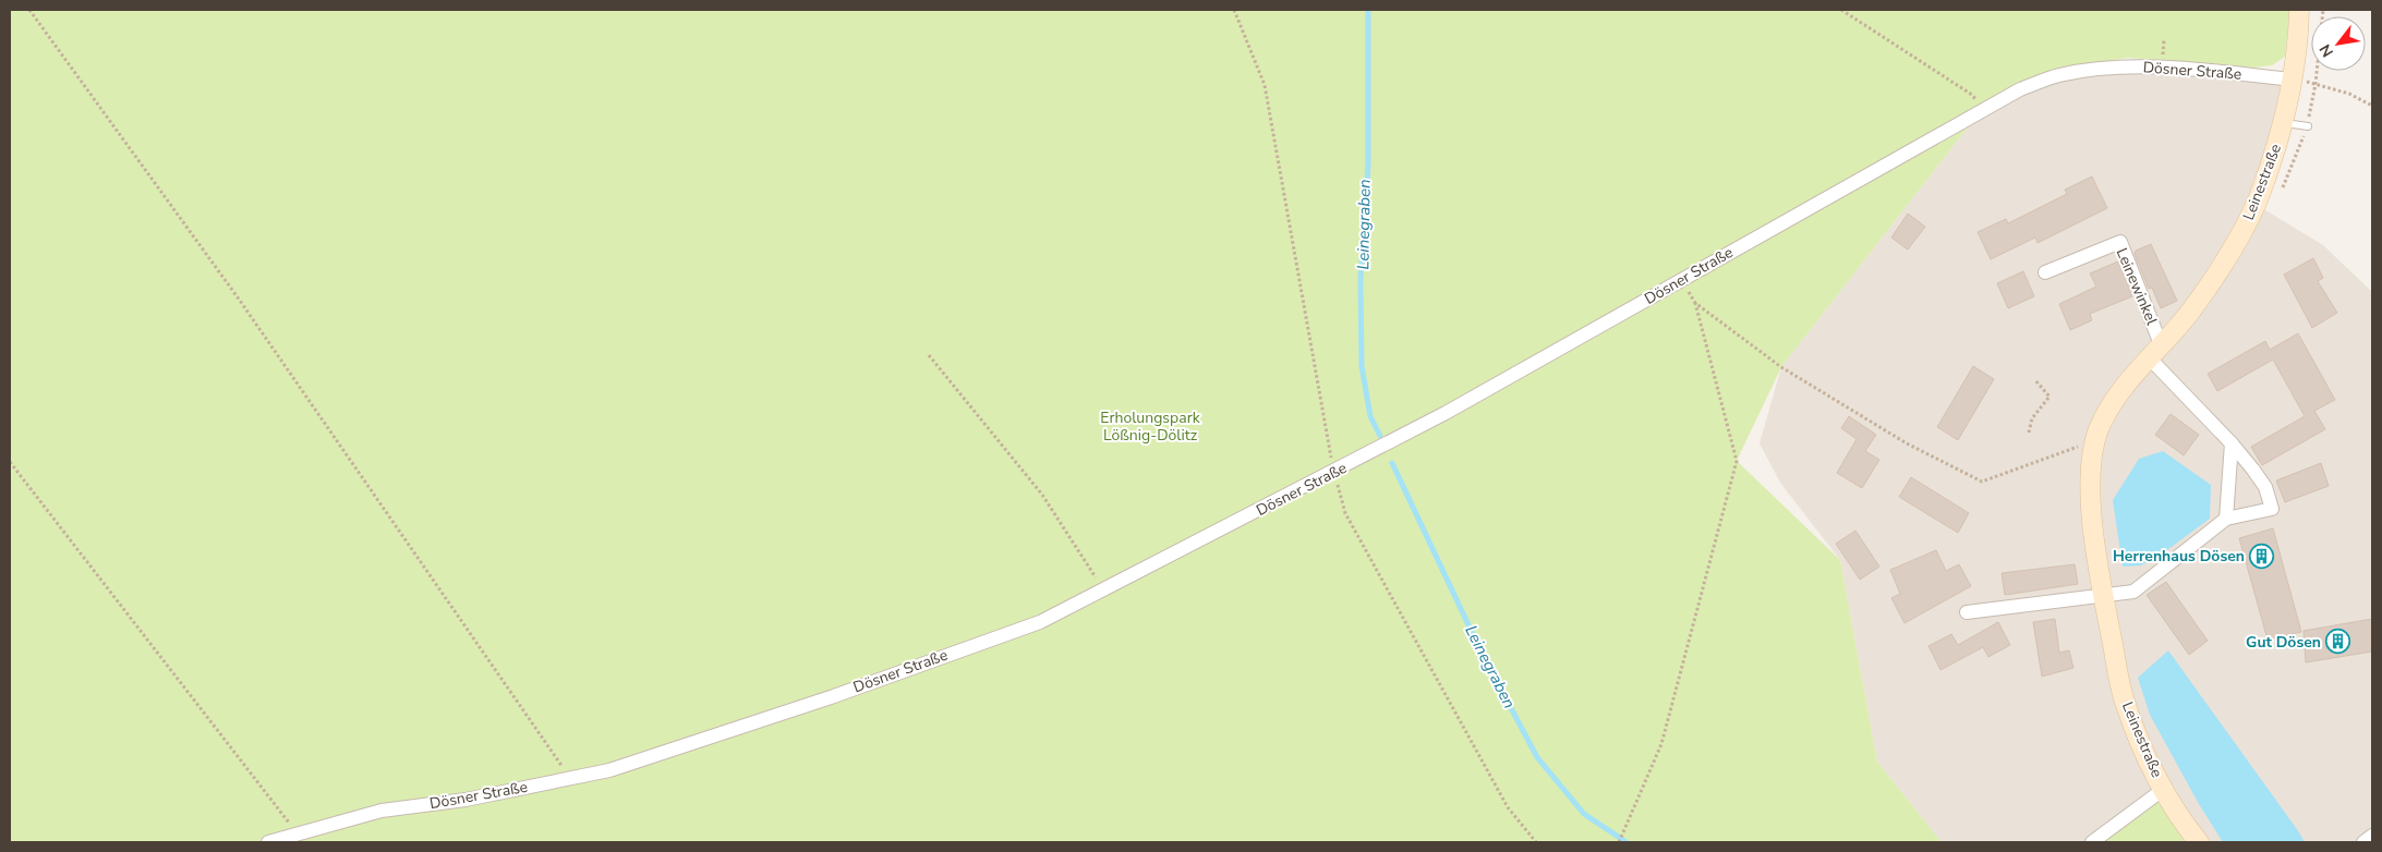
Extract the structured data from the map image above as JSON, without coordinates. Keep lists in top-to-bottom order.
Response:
{
  "streets": {
    "main road": ["Leinestraße"],
    "street": ["Dösner Straße", "Leinewinkel"]
  },
  "crossings": [
    ["Dösner Straße", "Leinestraße"],
    ["Leinestraße", "Leinewinkel"]
  ],
  "water": ["Leinegraben"],
  "parks": ["Erholungspark Lößnig-Dölitz"],
  "places": {
    "building": ["Herrenhaus Dösen", "Gut Dösen"]
  },
  "north": "bottom left"
}
